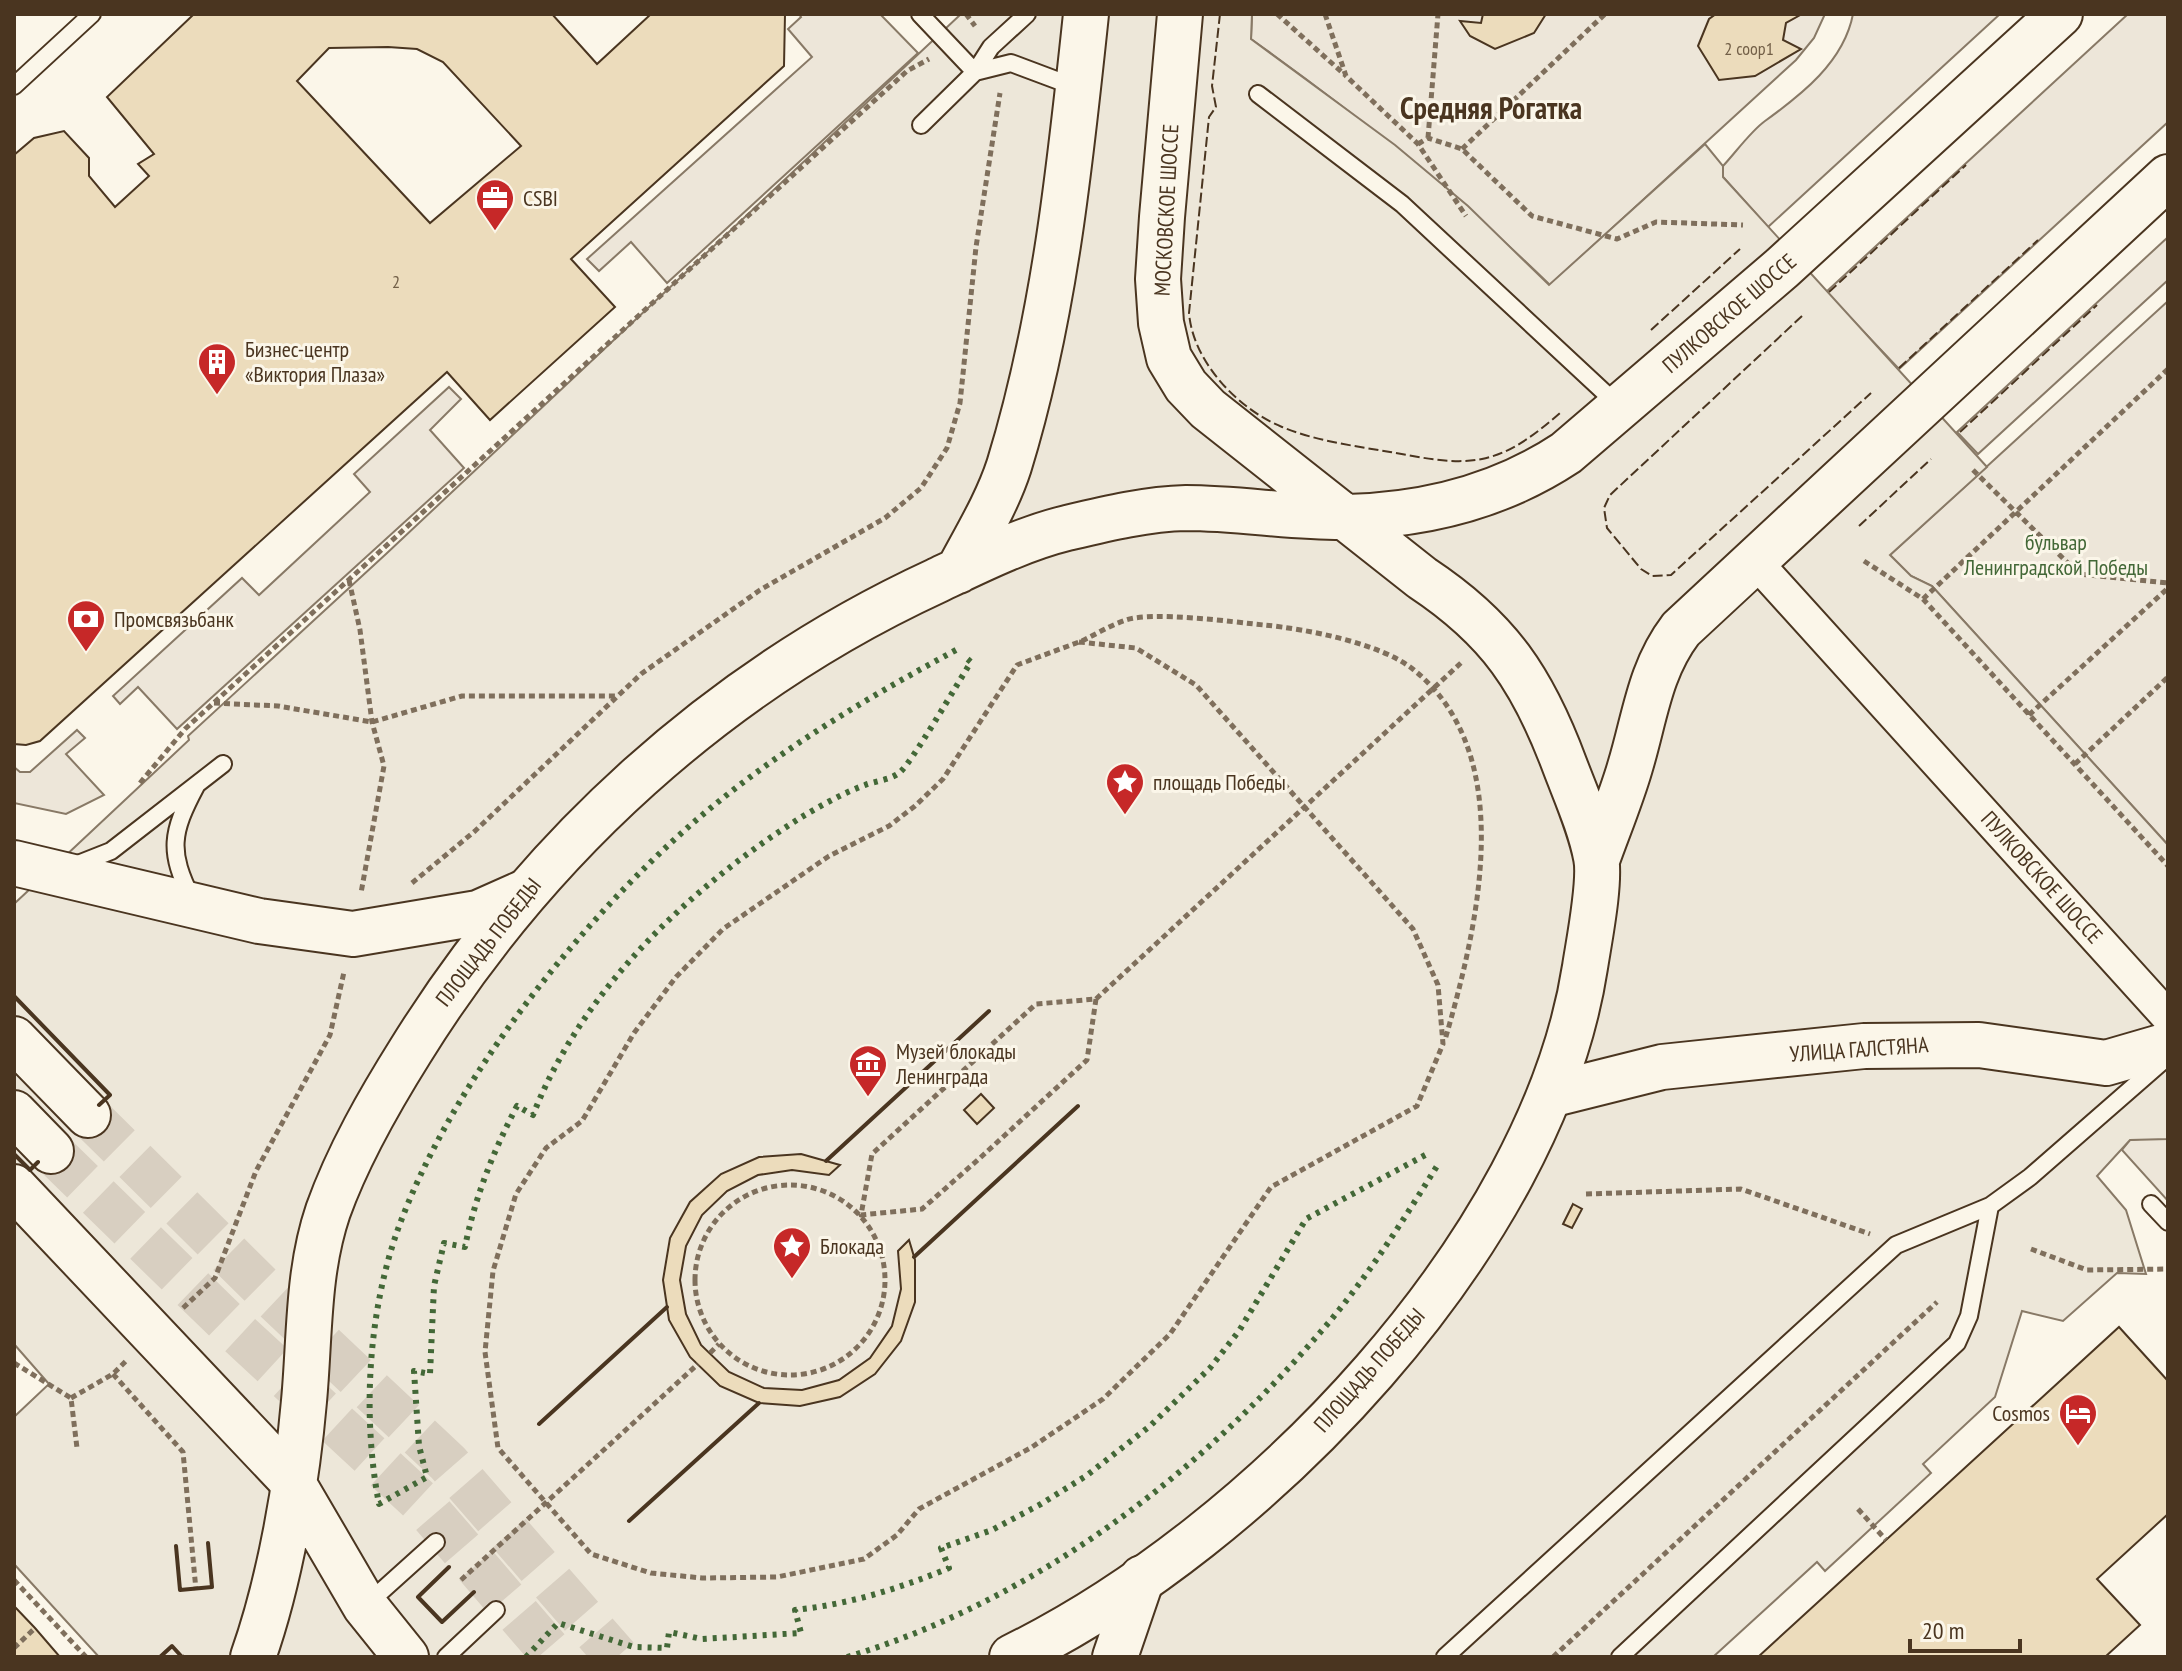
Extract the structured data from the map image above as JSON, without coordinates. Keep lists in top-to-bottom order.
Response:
{
  "streets": {
    "main road": [
      "МОСКОВСКОЕ ШОССЕ",
      "ПУЛКОВСКОЕ ШОССЕ",
      "ПЛОЩАДЬ ПОБЕДЫ",
      "УЛИЦА ГАЛСТЯНА"
    ]
  },
  "crossings": [
    ["МОСКОВСКОЕ ШОССЕ", "ПУЛКОВСКОЕ ШОССЕ"],
    ["МОСКОВСКОЕ ШОССЕ", "ПЛОЩАДЬ ПОБЕДЫ"],
    ["ПУЛКОВСКОЕ ШОССЕ", "ПЛОЩАДЬ ПОБЕДЫ"],
    ["ПЛОЩАДЬ ПОБЕДЫ", "УЛИЦА ГАЛСТЯНА"]
  ],
  "districts": ["Средняя Рогатка"],
  "parks": ["бульвар Ленинградской Победы"],
  "places": {
    "office": ["CSBI"],
    "building": ["Бизнес-центр «Виктория Плаза»"],
    "bank": ["Промсвязьбанк"],
    "place": ["площадь Победы", "Блокада"],
    "museum": ["Музей блокады Ленинграда"],
    "hotel": ["Cosmos"]
  },
  "house_numbers": ["2 соор1", "2"],
  "scale_bar": "20 m"
}
